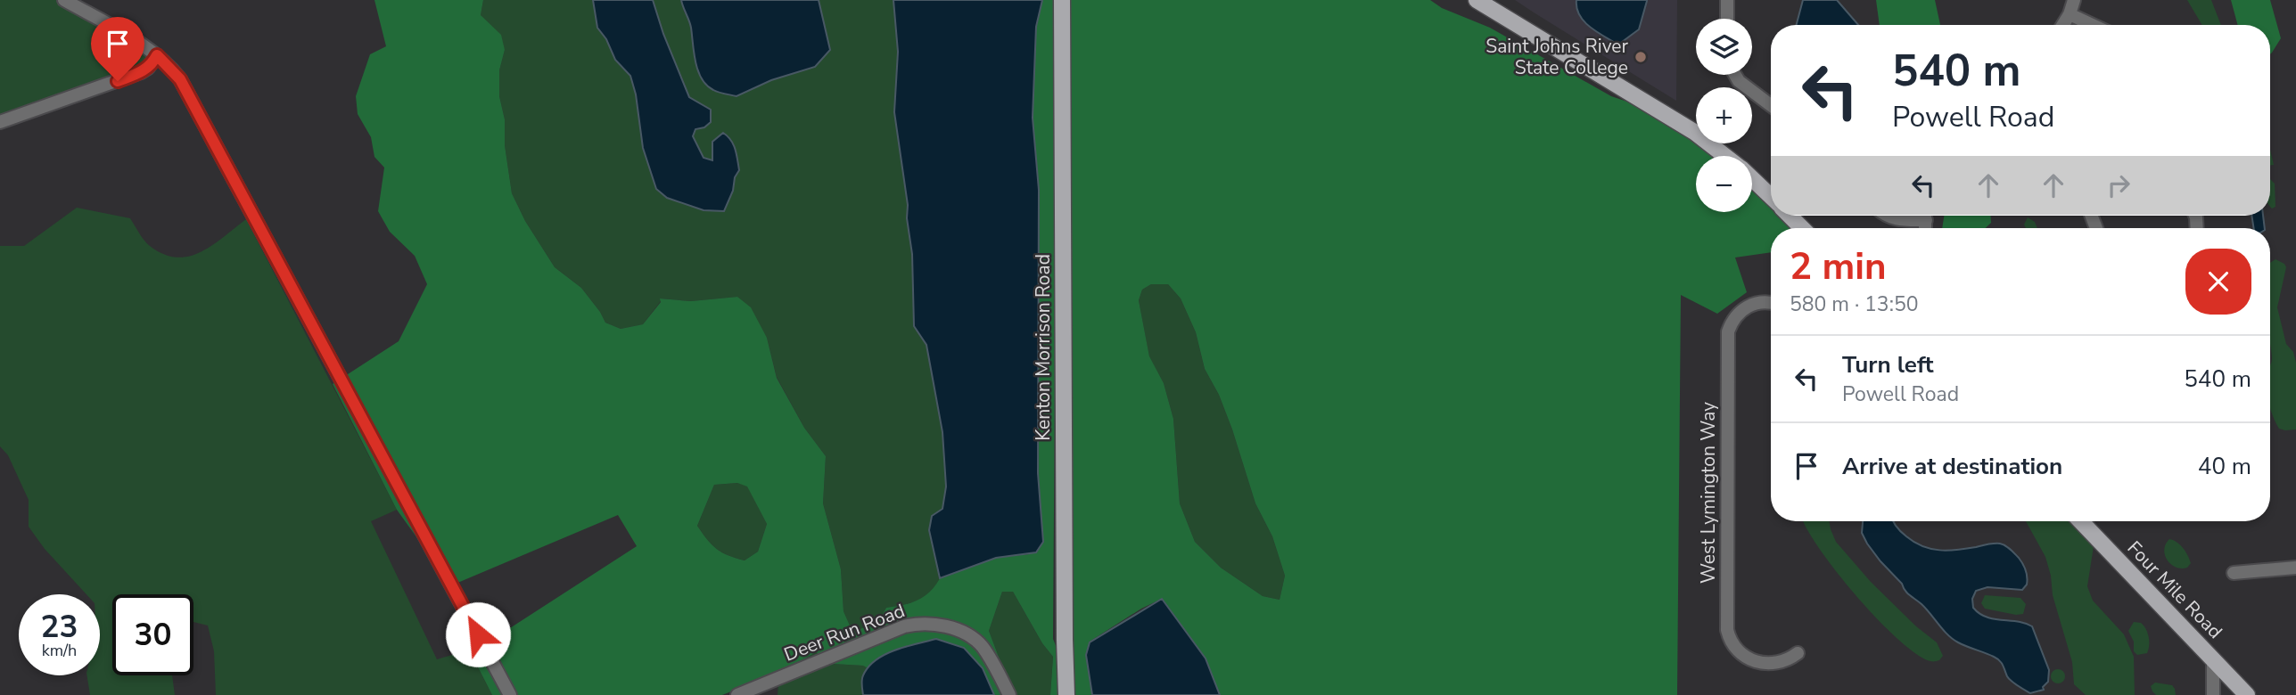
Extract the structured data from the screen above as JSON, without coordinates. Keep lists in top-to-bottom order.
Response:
{
  "streets": {
    "main road": ["Kenton Morrison Road", "Four Mile Road"],
    "street": ["West Lymington Way", "Deer Run Road"]
  },
  "places": ["Saint Johns River State College"],
  "page": {
    "map_buttons": ["+", "−"],
    "turn": ["540 m", "Powell Road"],
    "heading": ["2 min", "580 m · 13:50"],
    "list": [
      {
        "name": "Turn left",
        "note": "Powell Road",
        "value": "540 m"
      },
      {
        "name": "Arrive at destination",
        "value": "40 m"
      }
    ],
    "speed": "23 km/h",
    "limit": "30"
  }
}
